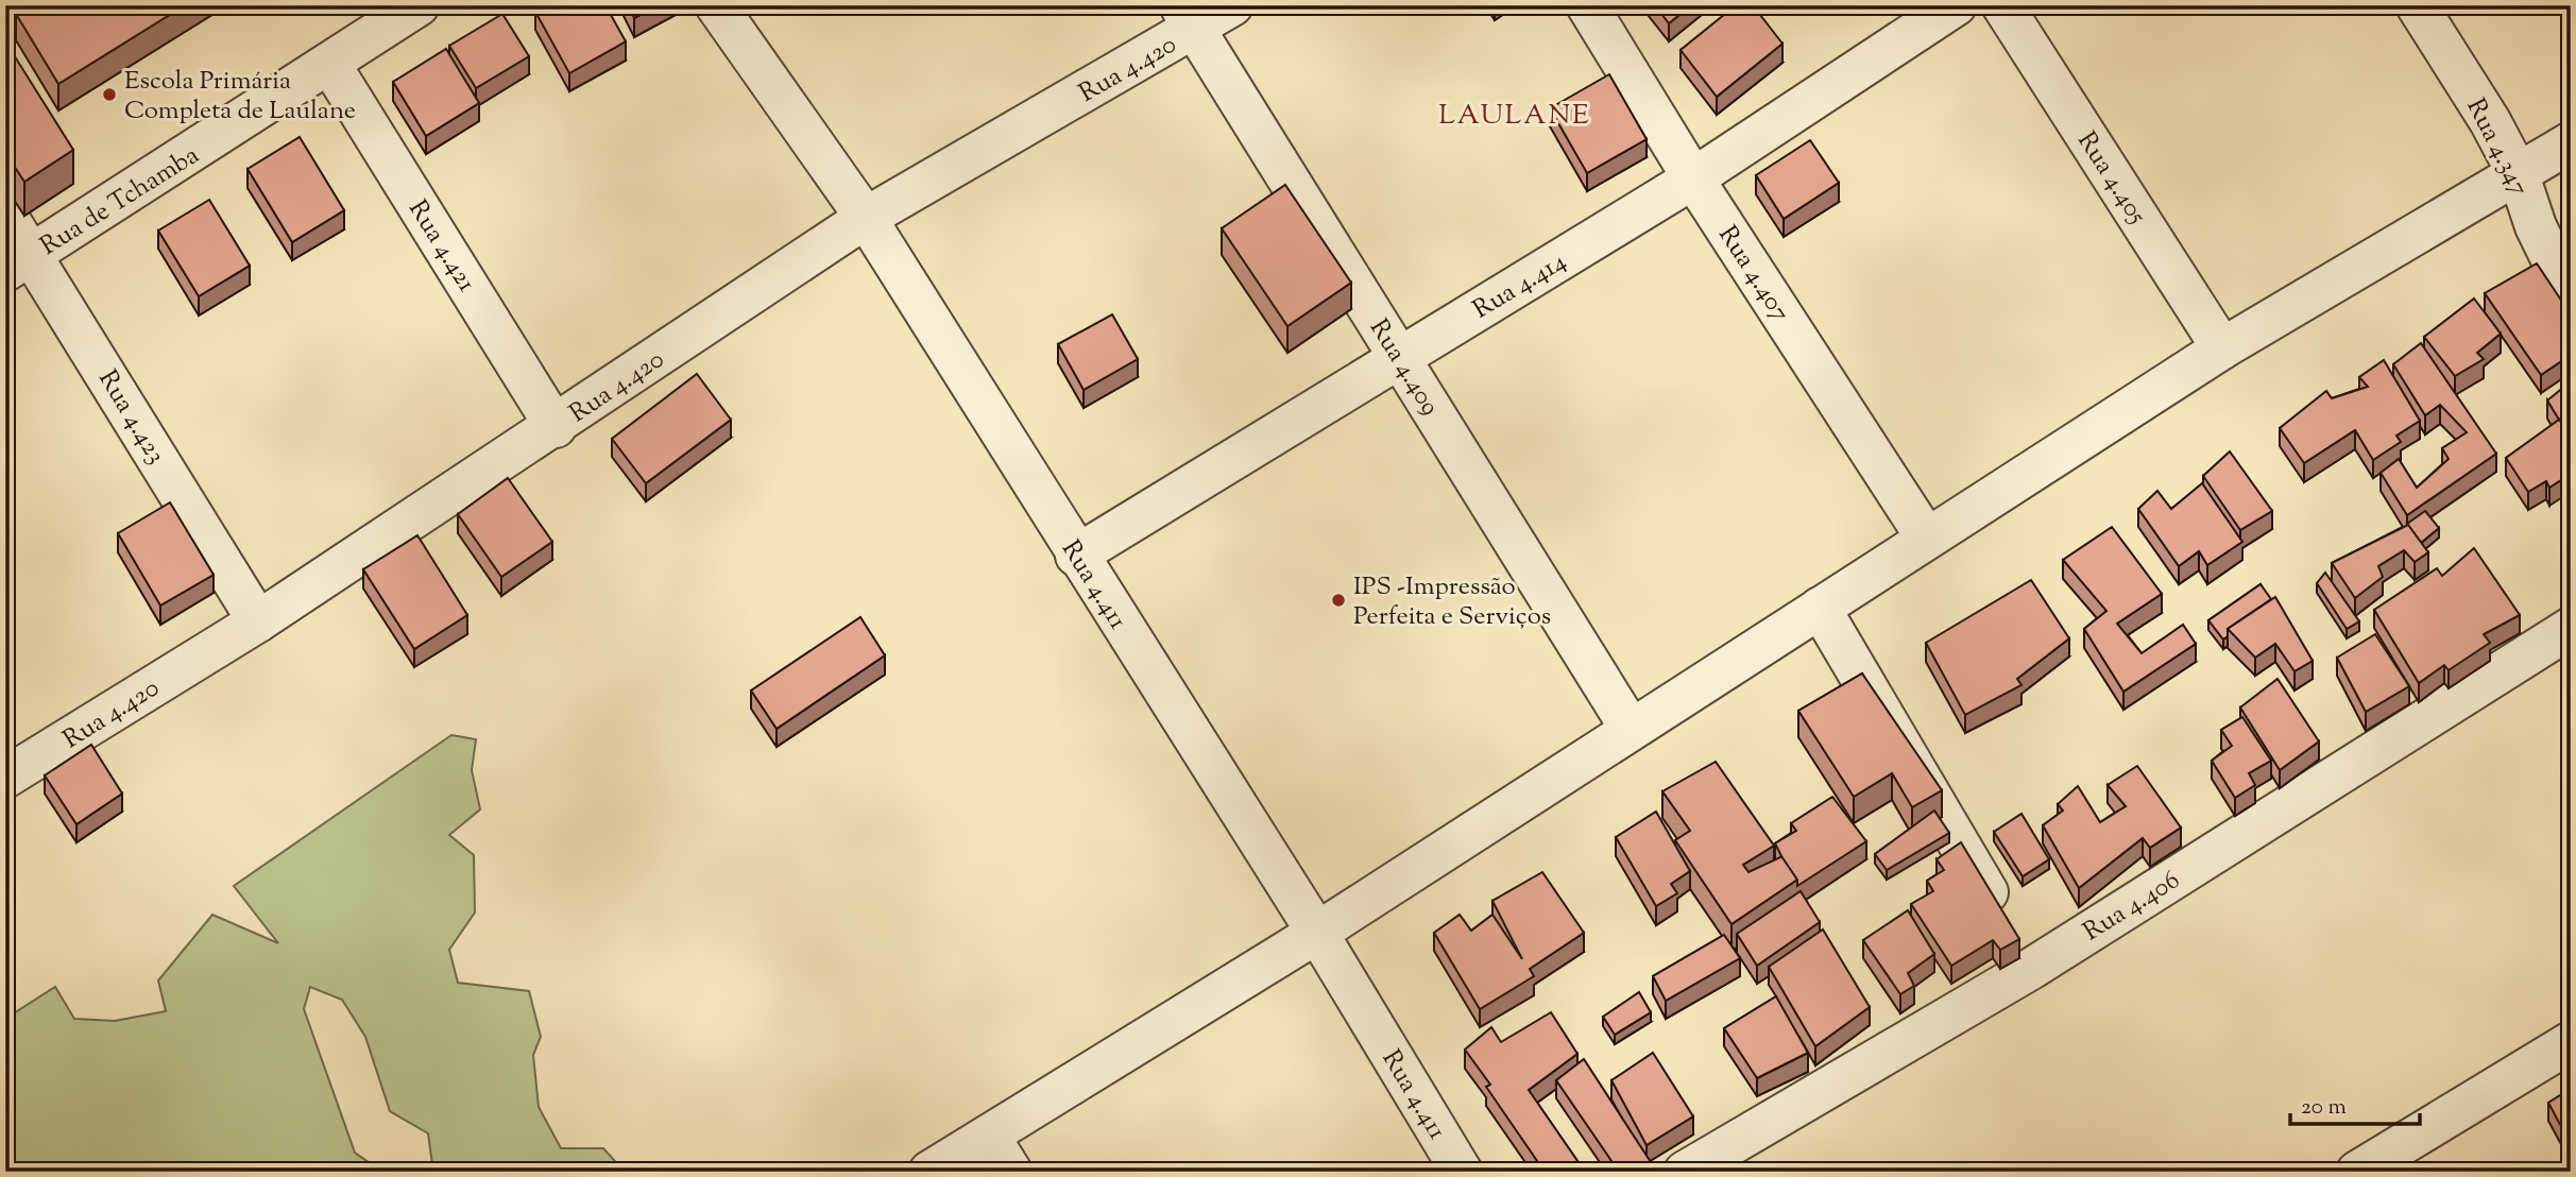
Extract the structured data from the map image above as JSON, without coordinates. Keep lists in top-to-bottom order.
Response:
{
  "streets": {
    "street": [
      "Rua 4.420",
      "Rua 4.347",
      "Rua 4.405",
      "Rua de Tchamba",
      "Rua 4.421",
      "Rua 4.407",
      "Rua 4.414",
      "Rua 4.409",
      "Rua 4.423",
      "Rua 4.411",
      "Rua 4.406"
    ]
  },
  "crossings": [
    ["Rua 4.420", "Rua 4.421"],
    ["Rua 4.420", "Rua 4.409"],
    ["Rua 4.420", "Rua 4.423"],
    ["Rua 4.420", "Rua 4.411"],
    ["Rua de Tchamba", "Rua 4.421"],
    ["Rua de Tchamba", "Rua 4.423"],
    ["Rua 4.407", "Rua 4.414"],
    ["Rua 4.414", "Rua 4.409"],
    ["Rua 4.414", "Rua 4.411"]
  ],
  "districts": ["LAULANE"],
  "places": ["Escola Primária Completa de Laulane", "IPS -Impressão Perfeita e Serviços"],
  "scale_bar": "20 m"
}
